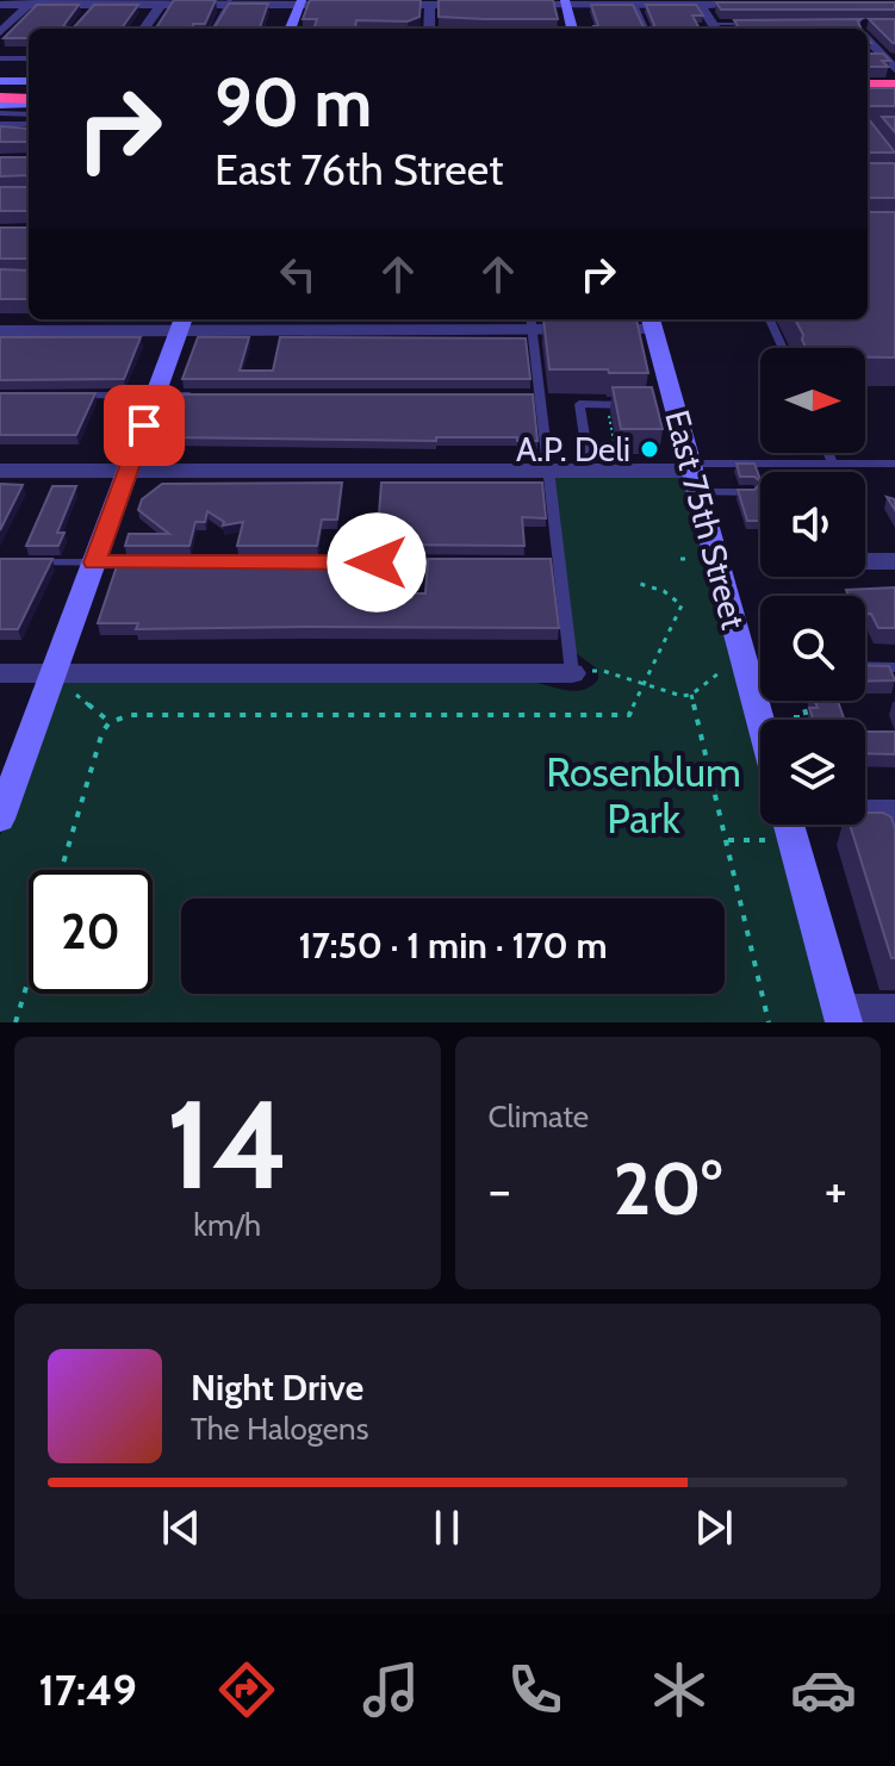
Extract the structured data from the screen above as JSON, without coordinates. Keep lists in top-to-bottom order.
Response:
{
  "streets": {
    "main road": ["East 75th Street"]
  },
  "parks": ["Rosenblum Park"],
  "places": ["A.P. Deli"],
  "north": "right",
  "page": {
    "turn": ["90 m", "East 76th Street"],
    "limit": "20",
    "trip": "17:50 · 1 min · 170 m",
    "tile": [
      ["14", "km/h"],
      "Climate"
    ],
    "heat": ["−", "20°", "+"],
    "song": ["Night Drive", "The Halogens"],
    "tabs": "17:49"
  }
}
